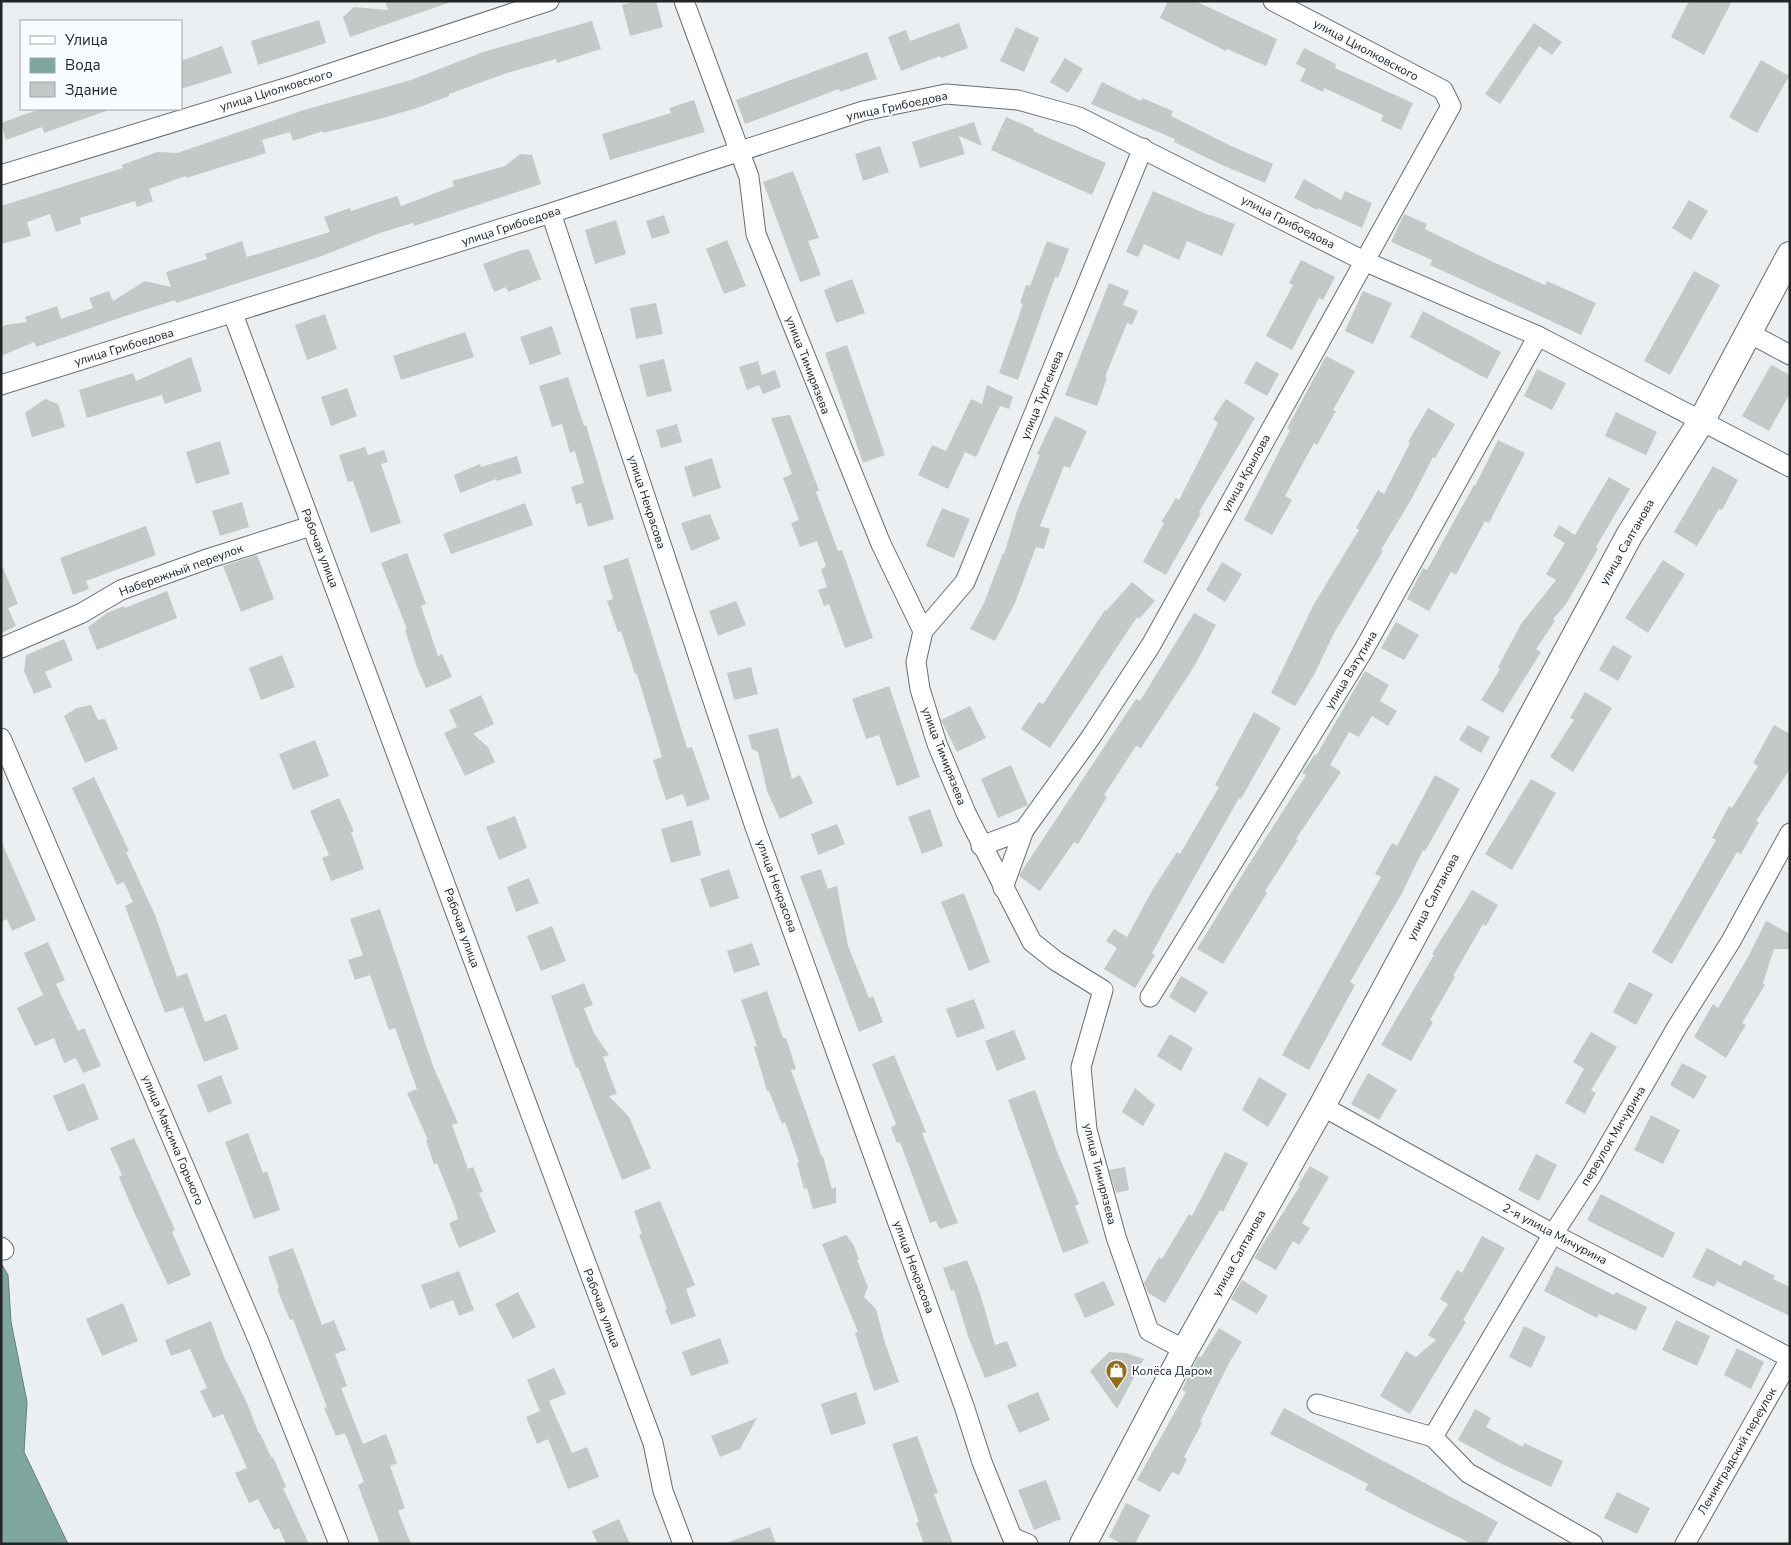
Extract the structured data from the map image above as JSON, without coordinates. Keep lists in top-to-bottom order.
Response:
{
  "streets": {
    "main road": ["улица Салтанова"],
    "street": [
      "улица Циолковского",
      "улица Грибоедова",
      "улица Тимирязева",
      "улица Тургенева",
      "улица Крылова",
      "улица Некрасова",
      "Рабочая улица",
      "Набережный переулок",
      "улица Ватутина",
      "переулок Мичурина",
      "улица Максима Горького",
      "2-я улица Мичурина",
      "Ленинградский переулок"
    ]
  },
  "crossings": [
    ["улица Циолковского", "улица Крылова"],
    ["улица Грибоедова", "улица Тимирязева"],
    ["улица Грибоедова", "улица Тургенева"],
    ["улица Грибоедова", "улица Крылова"],
    ["улица Грибоедова", "улица Некрасова"],
    ["улица Грибоедова", "улица Салтанова"],
    ["улица Грибоедова", "Рабочая улица"],
    ["улица Грибоедова", "улица Ватутина"],
    ["улица Тимирязева", "улица Тургенева"],
    ["улица Тимирязева", "улица Крылова"],
    ["улица Тимирязева", "улица Салтанова"],
    ["улица Салтанова", "2-я улица Мичурина"],
    ["Рабочая улица", "Набережный переулок"],
    ["переулок Мичурина", "2-я улица Мичурина"],
    ["2-я улица Мичурина", "Ленинградский переулок"]
  ],
  "places": {
    "shop": ["Колёса Даром"]
  },
  "legend": ["Улица", "Вода", "Здание"]
}
